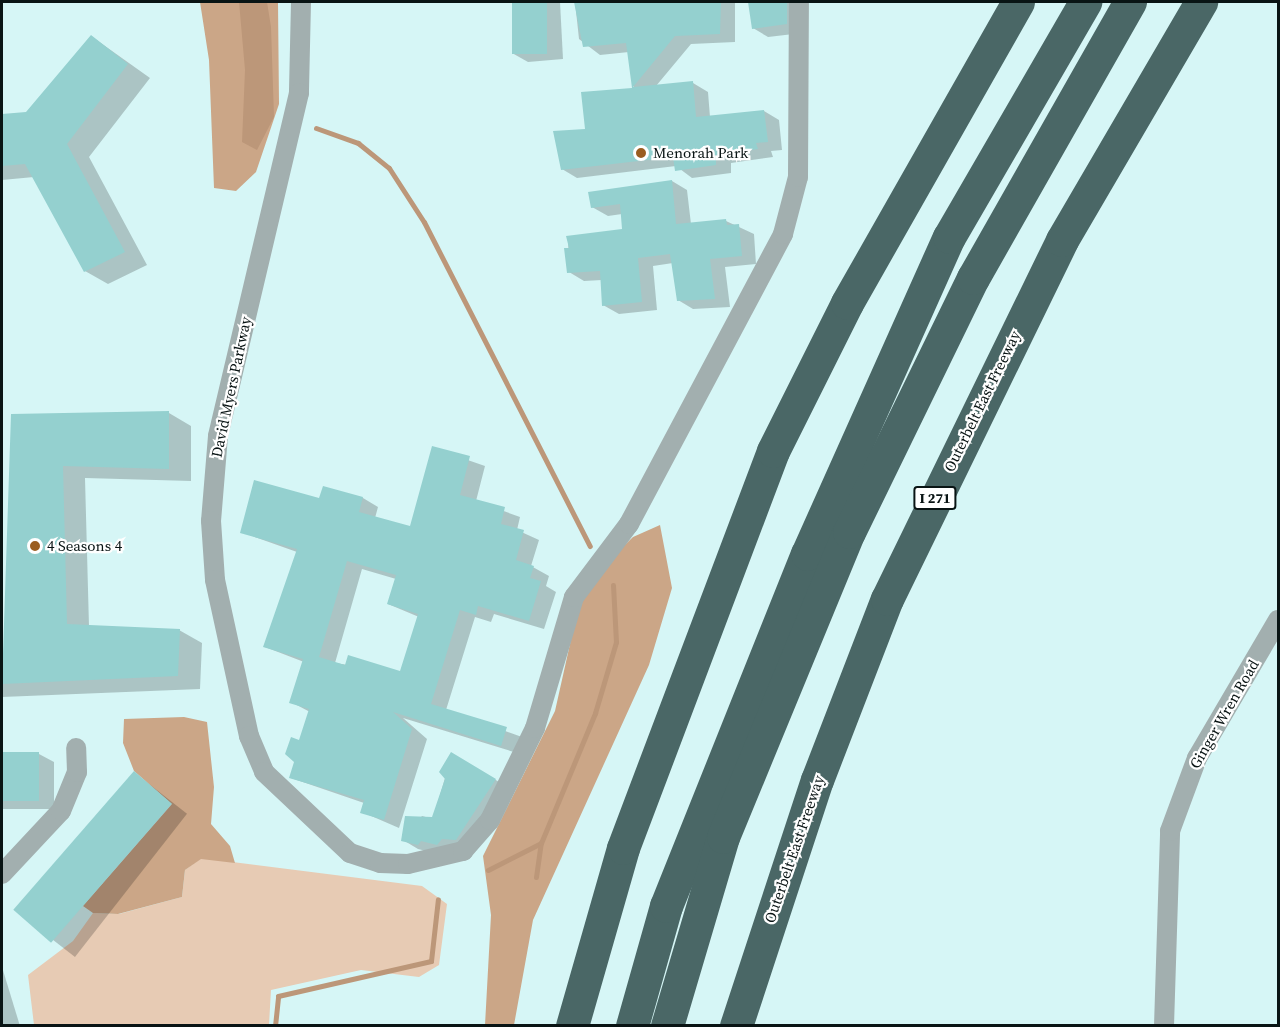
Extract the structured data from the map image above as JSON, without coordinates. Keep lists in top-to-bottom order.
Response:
{
  "streets": {
    "highway": ["Outerbelt East Freeway", "I 271"],
    "street": ["David Myers Parkway", "Ginger Wren Road"]
  },
  "places": ["Menorah Park", "4 Seasons 4"]
}
